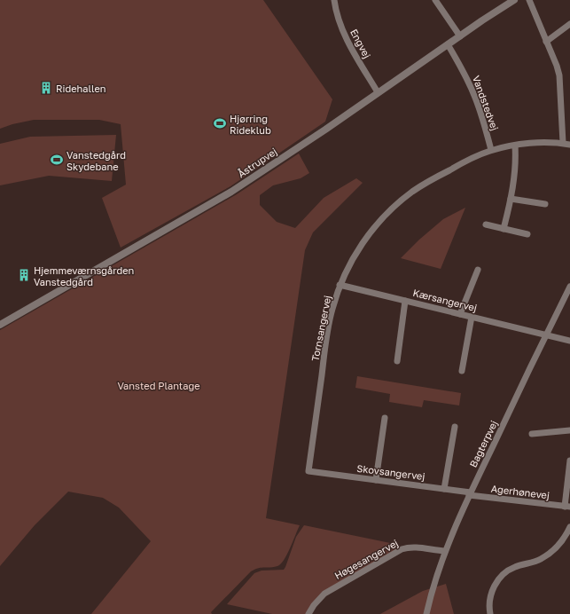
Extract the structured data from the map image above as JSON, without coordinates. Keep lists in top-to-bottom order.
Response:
{
  "streets": {
    "street": [
      "Engvej",
      "Vandstedvej",
      "Åstrupvej",
      "Kærsangervej",
      "Tornsangervej",
      "Bagterpvej",
      "Skovsangervej",
      "Agerhønevej",
      "Høgesangervej"
    ]
  },
  "crossings": [
    ["Engvej", "Åstrupvej"],
    ["Vandstedvej", "Åstrupvej"],
    ["Vandstedvej", "Tornsangervej"],
    ["Kærsangervej", "Tornsangervej"],
    ["Kærsangervej", "Bagterpvej"],
    ["Tornsangervej", "Skovsangervej"],
    ["Bagterpvej", "Skovsangervej"],
    ["Bagterpvej", "Agerhønevej"],
    ["Bagterpvej", "Høgesangervej"],
    ["Skovsangervej", "Agerhønevej"]
  ],
  "parks": ["Vansted Plantage"],
  "places": {
    "building": ["Ridehallen", "Hjemmeværnsgården Vanstedgård"],
    "sports": ["Hjørring Rideklub", "Vanstedgård Skydebane"]
  }
}
